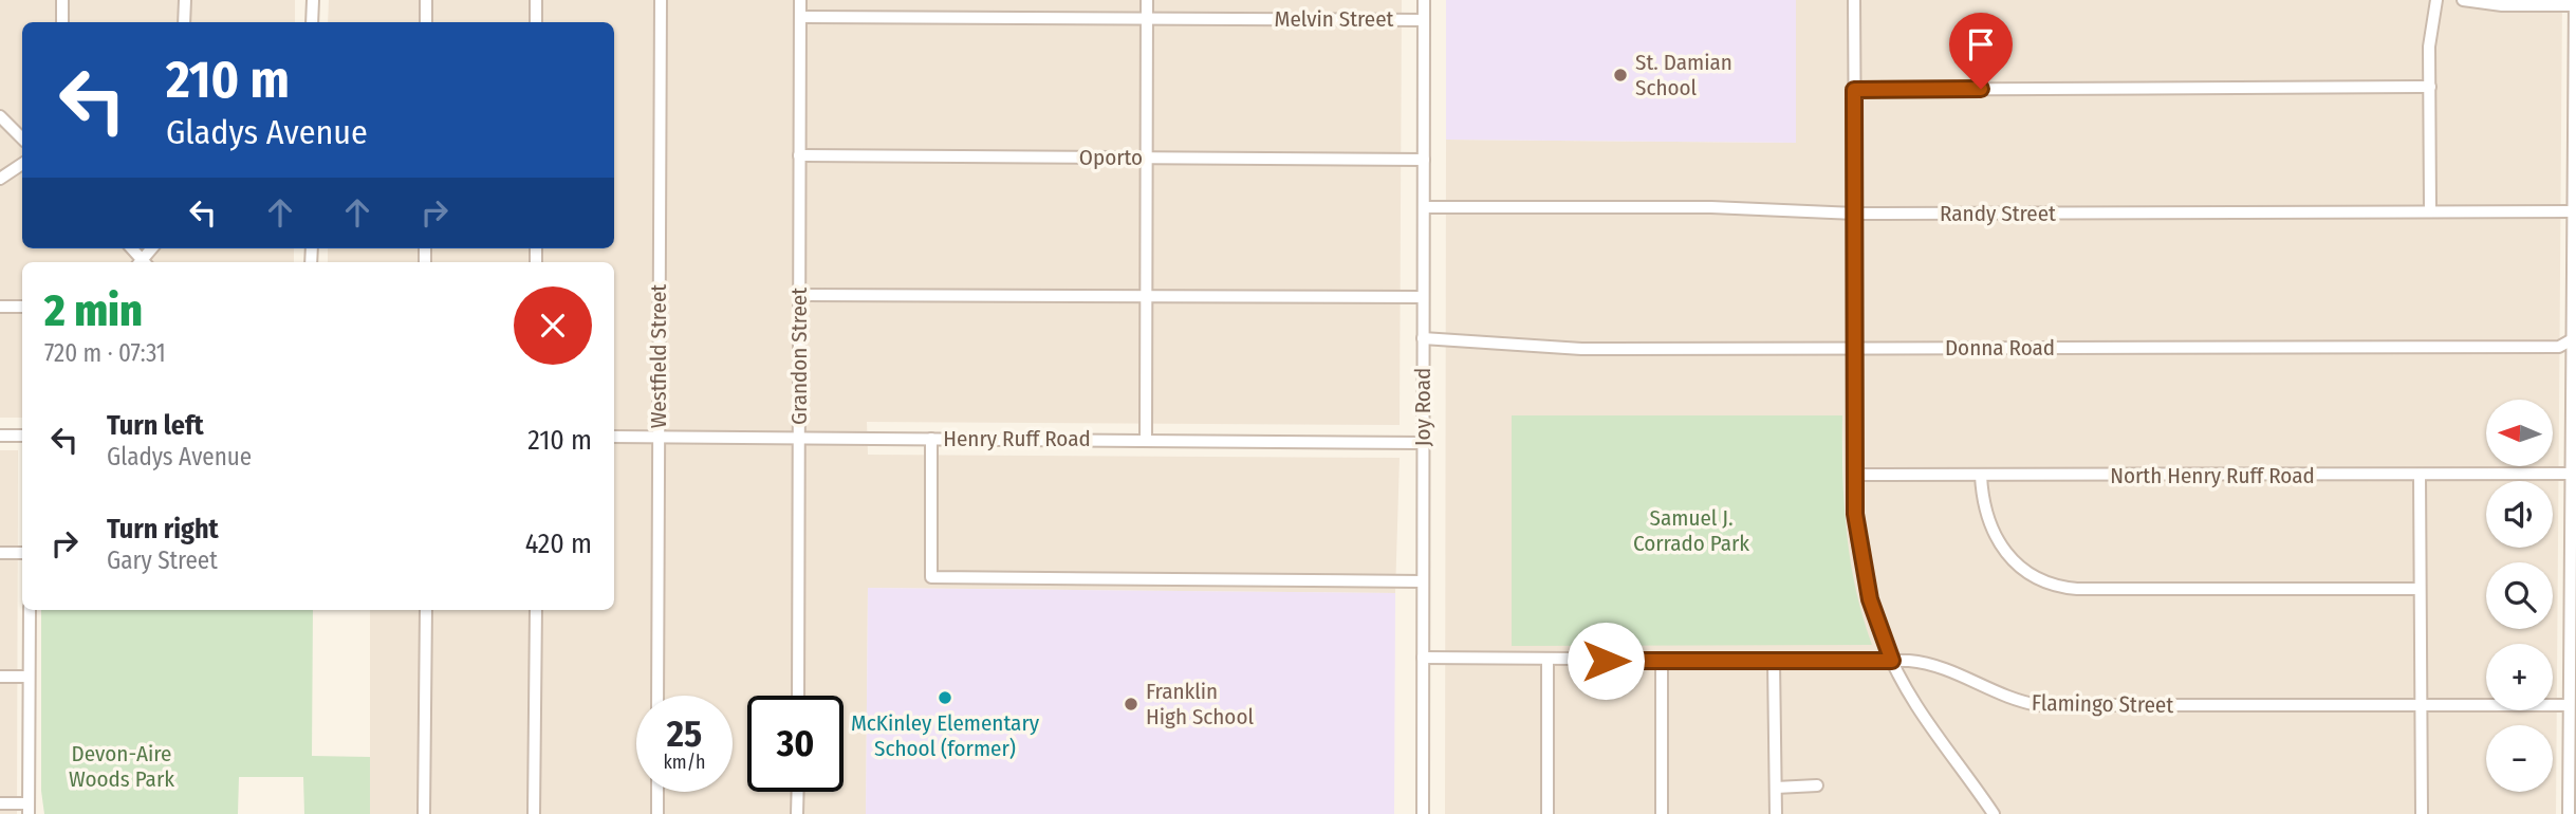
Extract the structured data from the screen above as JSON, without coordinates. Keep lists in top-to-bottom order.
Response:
{
  "streets": {
    "street": [
      "Melvin Street",
      "Oporto",
      "Randy Street",
      "Donna Road",
      "Westfield Street",
      "Grandon Street",
      "Joy Road",
      "Henry Ruff Road",
      "North Henry Ruff Road",
      "Flamingo Street"
    ]
  },
  "crossings": [
    ["Melvin Street", "Grandon Street"],
    ["Melvin Street", "Joy Road"],
    ["Oporto", "Grandon Street"],
    ["Oporto", "Joy Road"],
    ["Randy Street", "Joy Road"],
    ["Donna Road", "Joy Road"],
    ["Westfield Street", "Henry Ruff Road"],
    ["Grandon Street", "Henry Ruff Road"],
    ["Joy Road", "Henry Ruff Road"],
    ["Joy Road", "Flamingo Street"]
  ],
  "parks": ["Samuel J. Corrado Park", "Devon-Aire Woods Park"],
  "places": ["St. Damian School", "McKinley Elementary School (former)", "Franklin High School"],
  "north": "left",
  "page": {
    "turn": ["210 m", "Gladys Avenue"],
    "heading": ["2 min", "720 m · 07:31"],
    "list": [
      {
        "name": "Turn left",
        "note": "Gladys Avenue",
        "value": "210 m"
      },
      {
        "name": "Turn right",
        "note": "Gary Street",
        "value": "420 m"
      }
    ],
    "map_buttons": ["+", "−"],
    "speed": "25 km/h",
    "limit": "30"
  }
}
